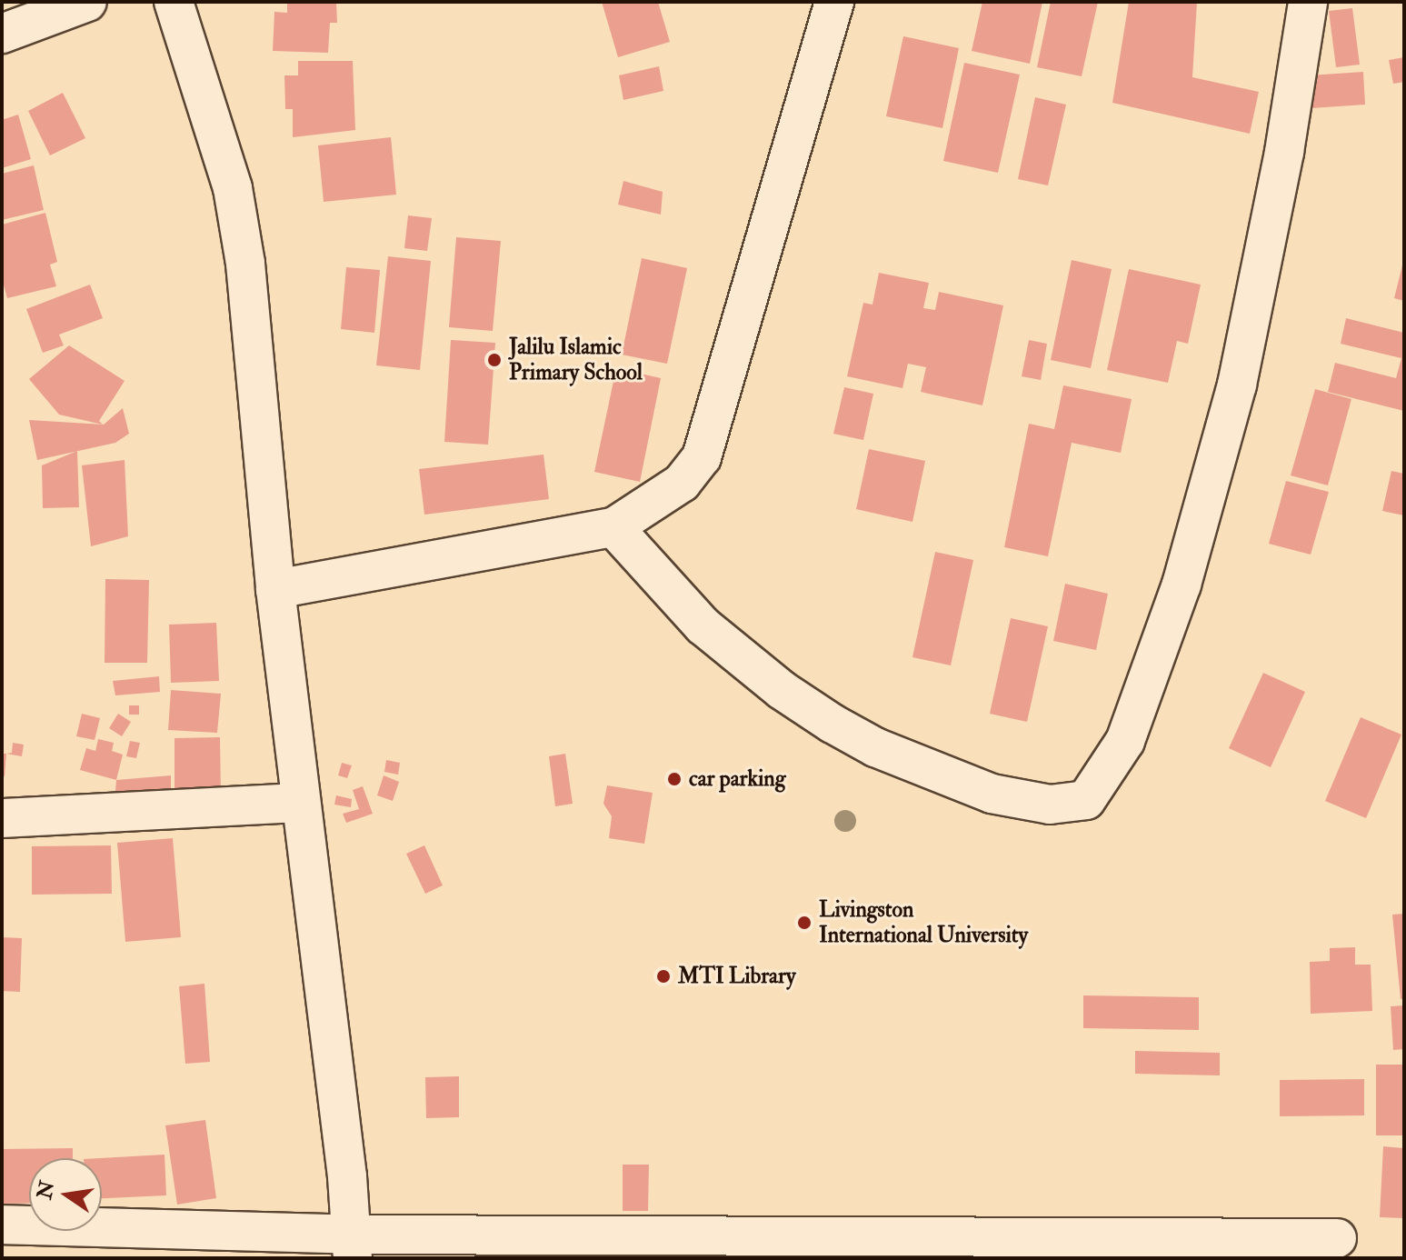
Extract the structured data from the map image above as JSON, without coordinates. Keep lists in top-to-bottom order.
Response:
{
  "places": [
    "Jalilu Islamic Primary School",
    "car parking",
    "Livingston International University",
    "MTI Library"
  ],
  "north": "left"
}
